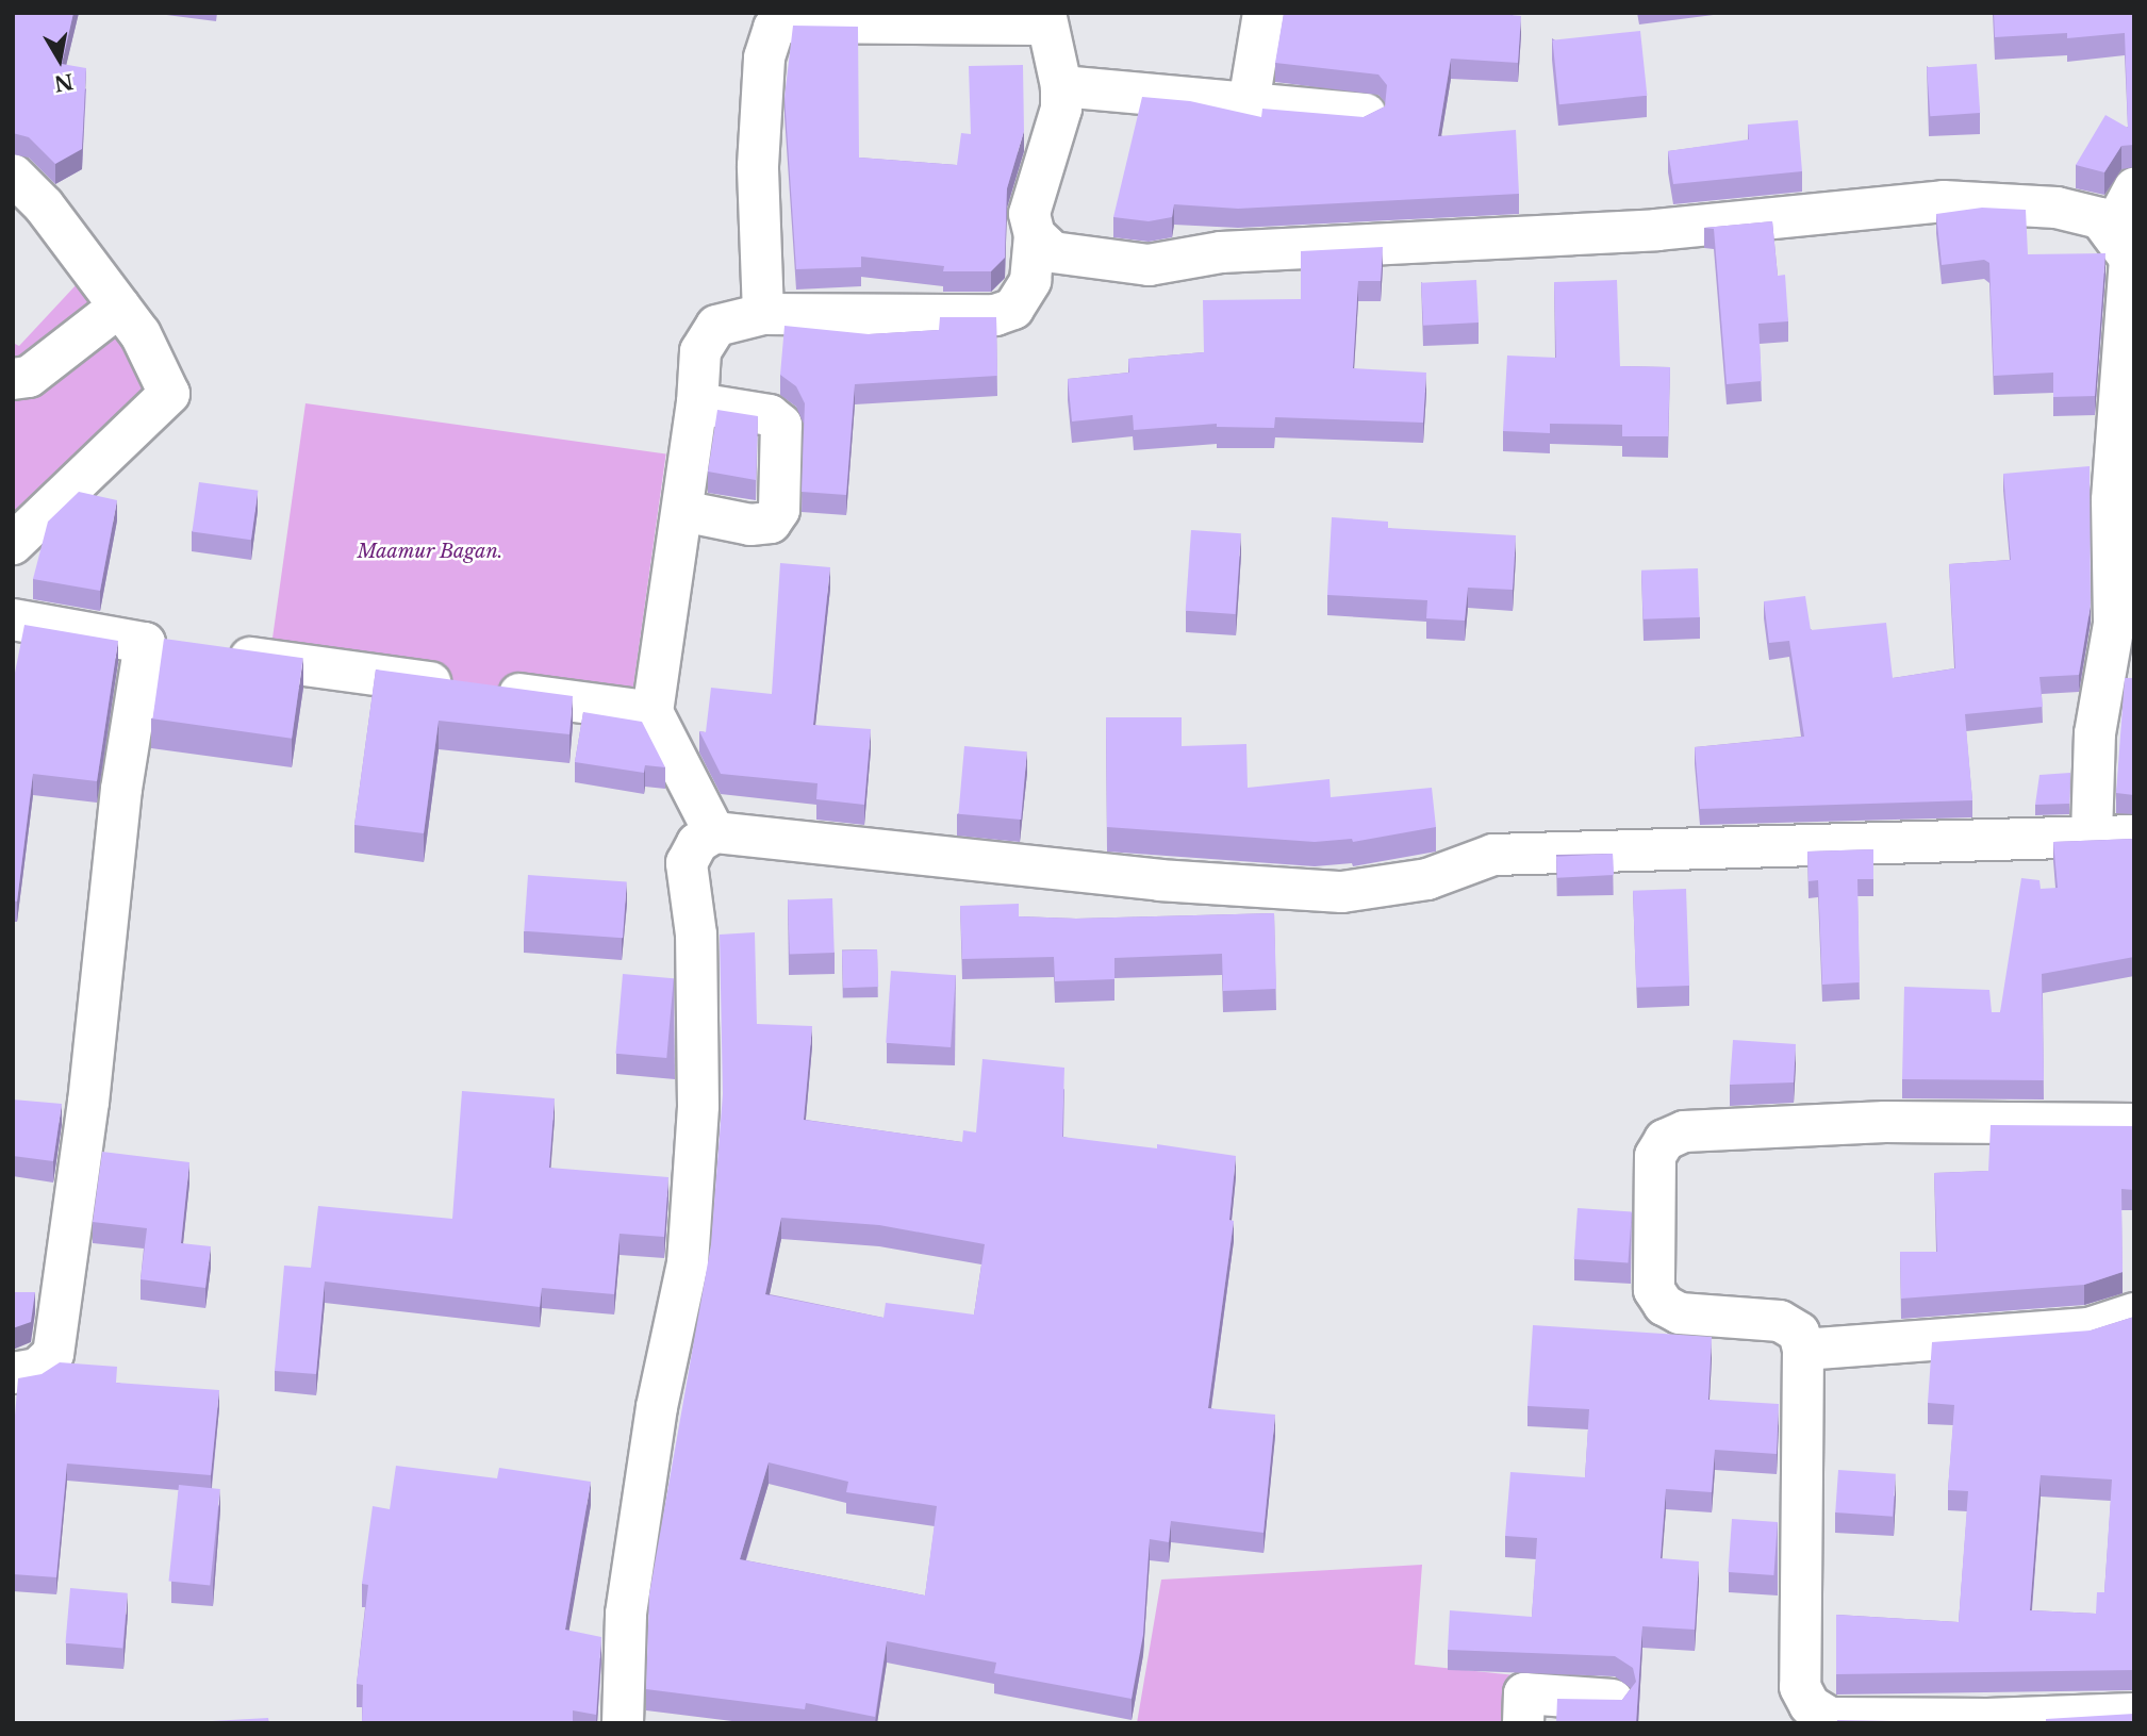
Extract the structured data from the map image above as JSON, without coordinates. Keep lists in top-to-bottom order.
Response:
{
  "parks": ["Maamur Bagan."],
  "north": "bottom"
}
